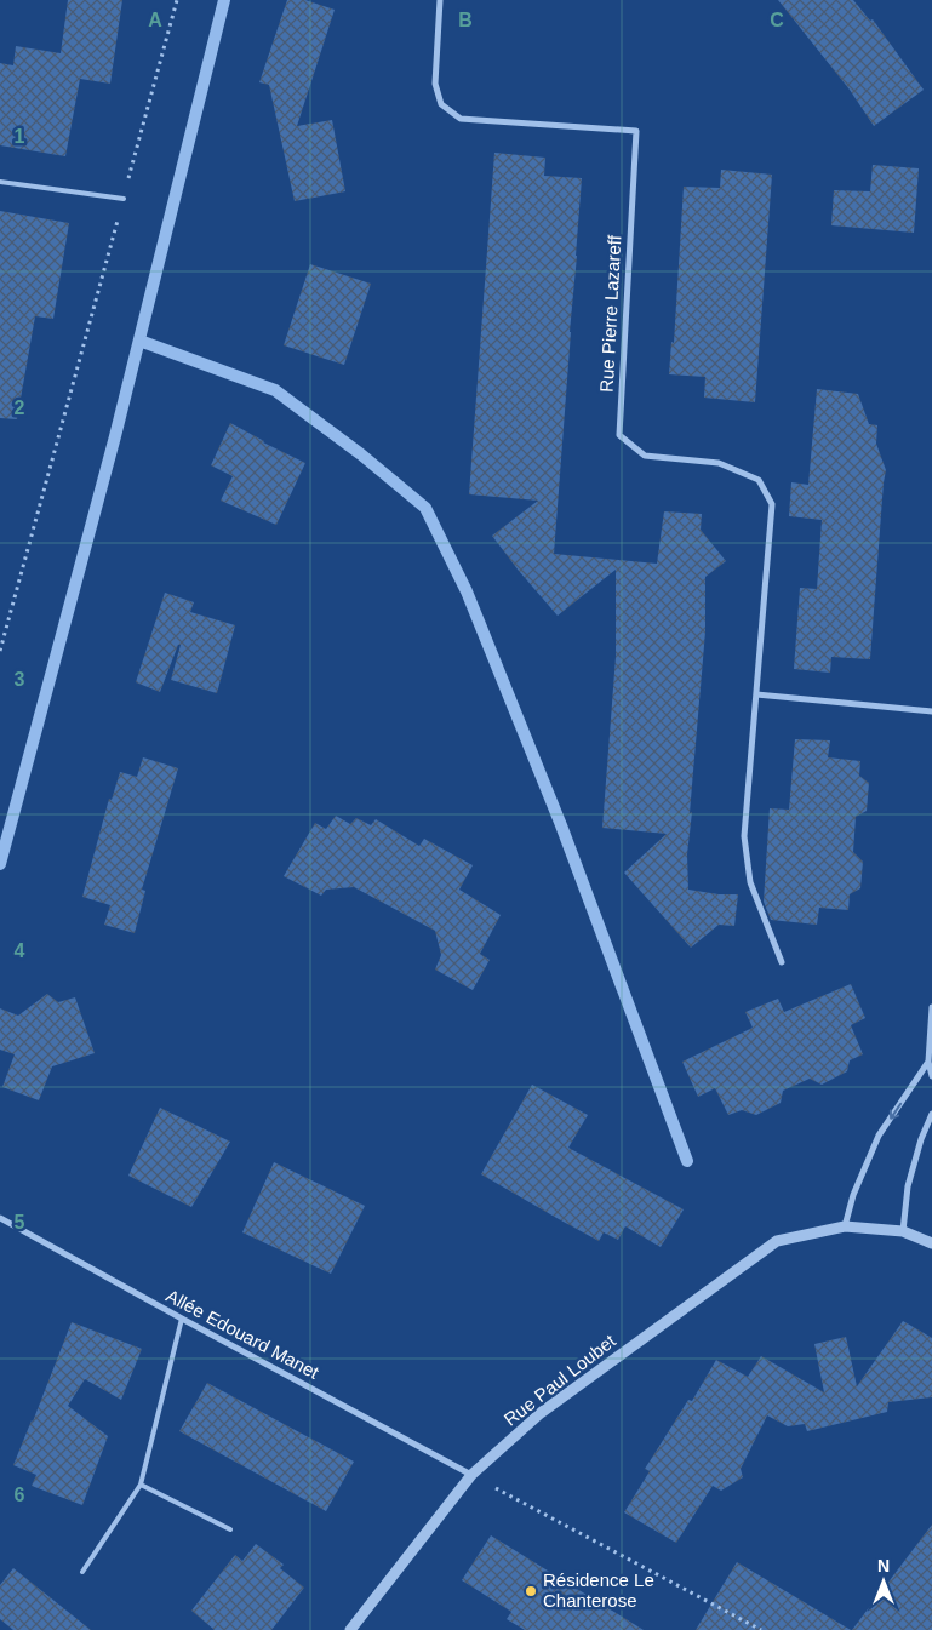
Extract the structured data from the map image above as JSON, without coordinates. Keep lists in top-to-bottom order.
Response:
{
  "streets": {
    "street": ["Rue Pierre Lazareff", "Allée Edouard Manet", "Rue Paul Loubet"]
  },
  "crossings": [
    ["Allée Edouard Manet", "Rue Paul Loubet"]
  ],
  "places": ["Résidence Le Chanterose"],
  "north": "top",
  "grid": {
    "columns": ["A", "B", "C"],
    "rows": [
      "1",
      "2",
      "3",
      "4",
      "5",
      "6"
    ]
  }
}
